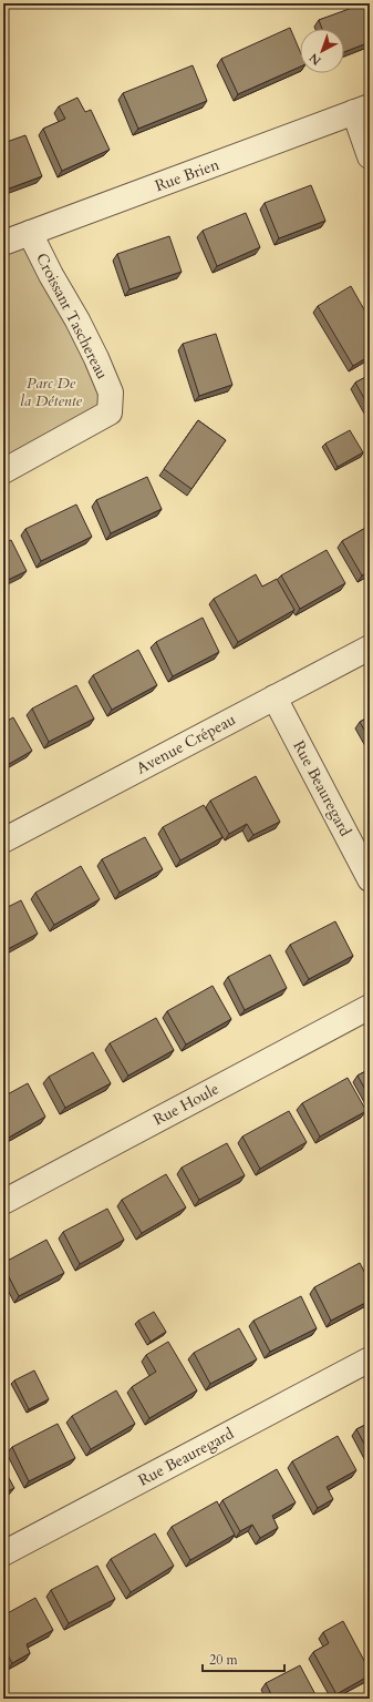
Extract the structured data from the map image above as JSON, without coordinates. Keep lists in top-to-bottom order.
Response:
{
  "streets": {
    "street": [
      "Rue Brien",
      "Croissant Taschereau",
      "Avenue Crépeau",
      "Rue Beauregard",
      "Rue Houle"
    ]
  },
  "crossings": [
    ["Rue Brien", "Croissant Taschereau"],
    ["Avenue Crépeau", "Rue Beauregard"]
  ],
  "parks": ["Parc De la Détente"],
  "scale_bar": "20 m",
  "north": "bottom left"
}
